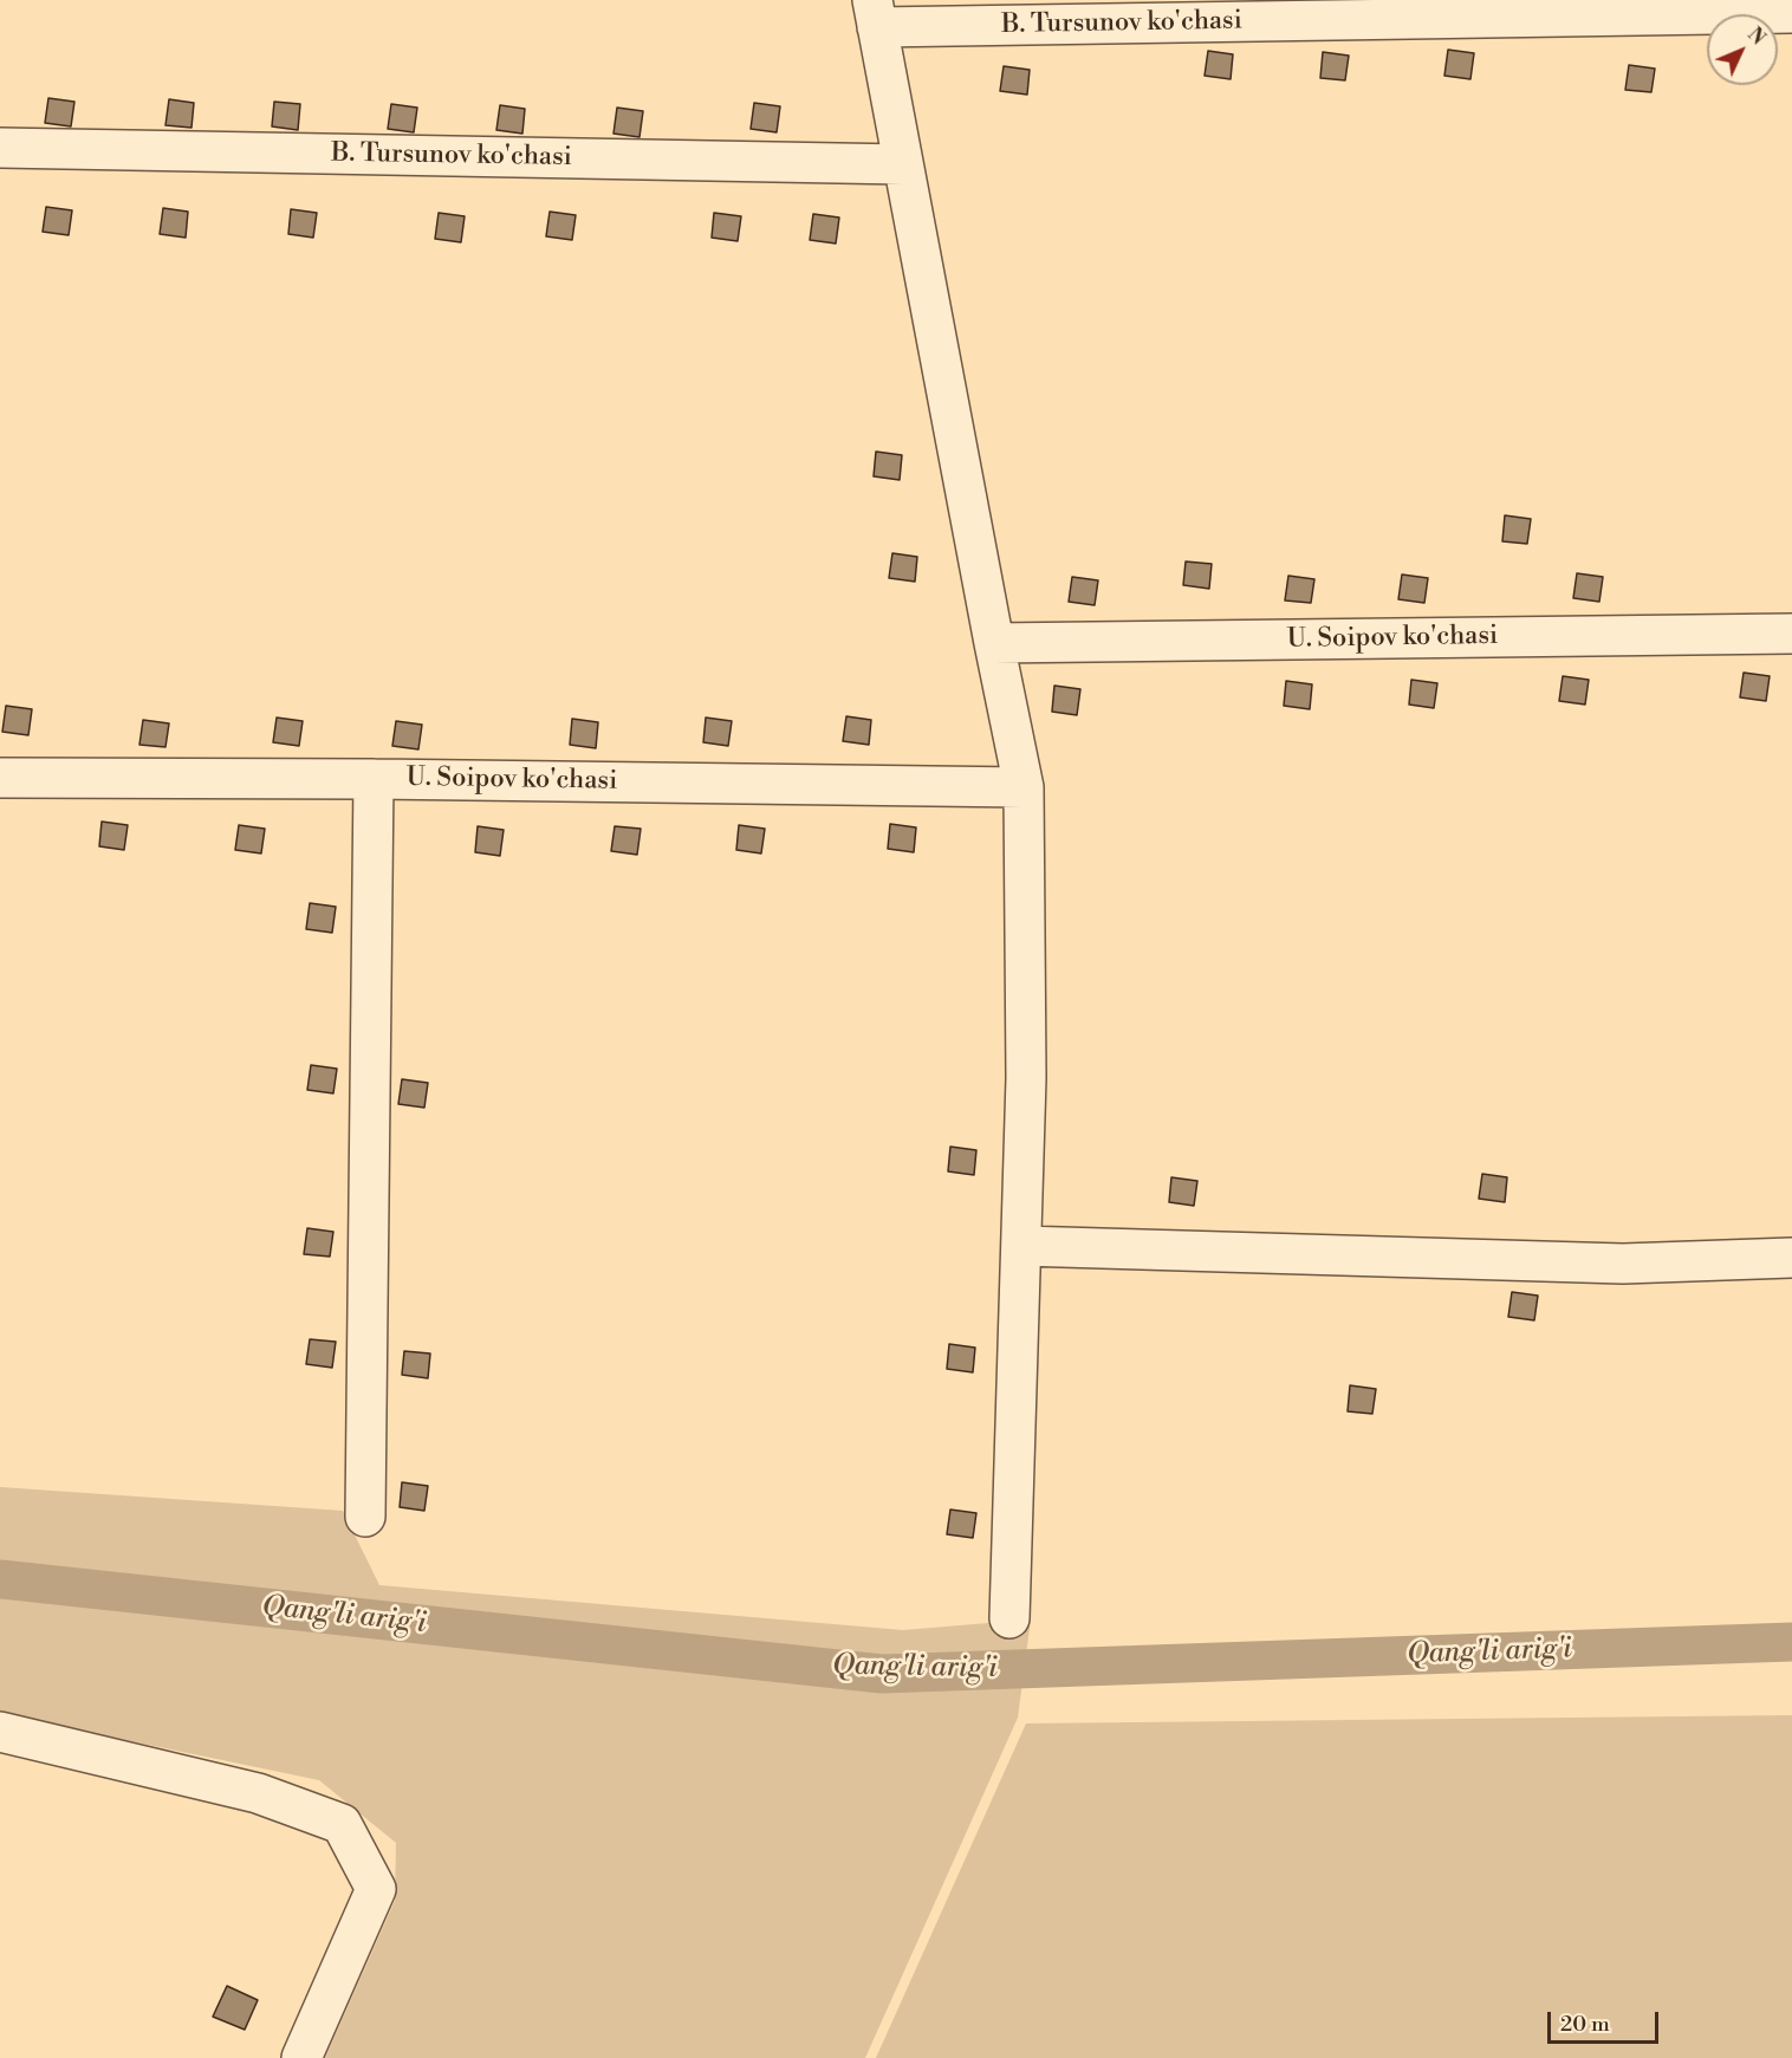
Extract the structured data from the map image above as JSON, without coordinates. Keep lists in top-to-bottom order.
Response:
{
  "streets": {
    "street": ["B. Tursunov ko'chasi", "U. Soipov ko'chasi"]
  },
  "water": ["Qang'li arig'i"],
  "scale_bar": "20 m",
  "north": "top right"
}
